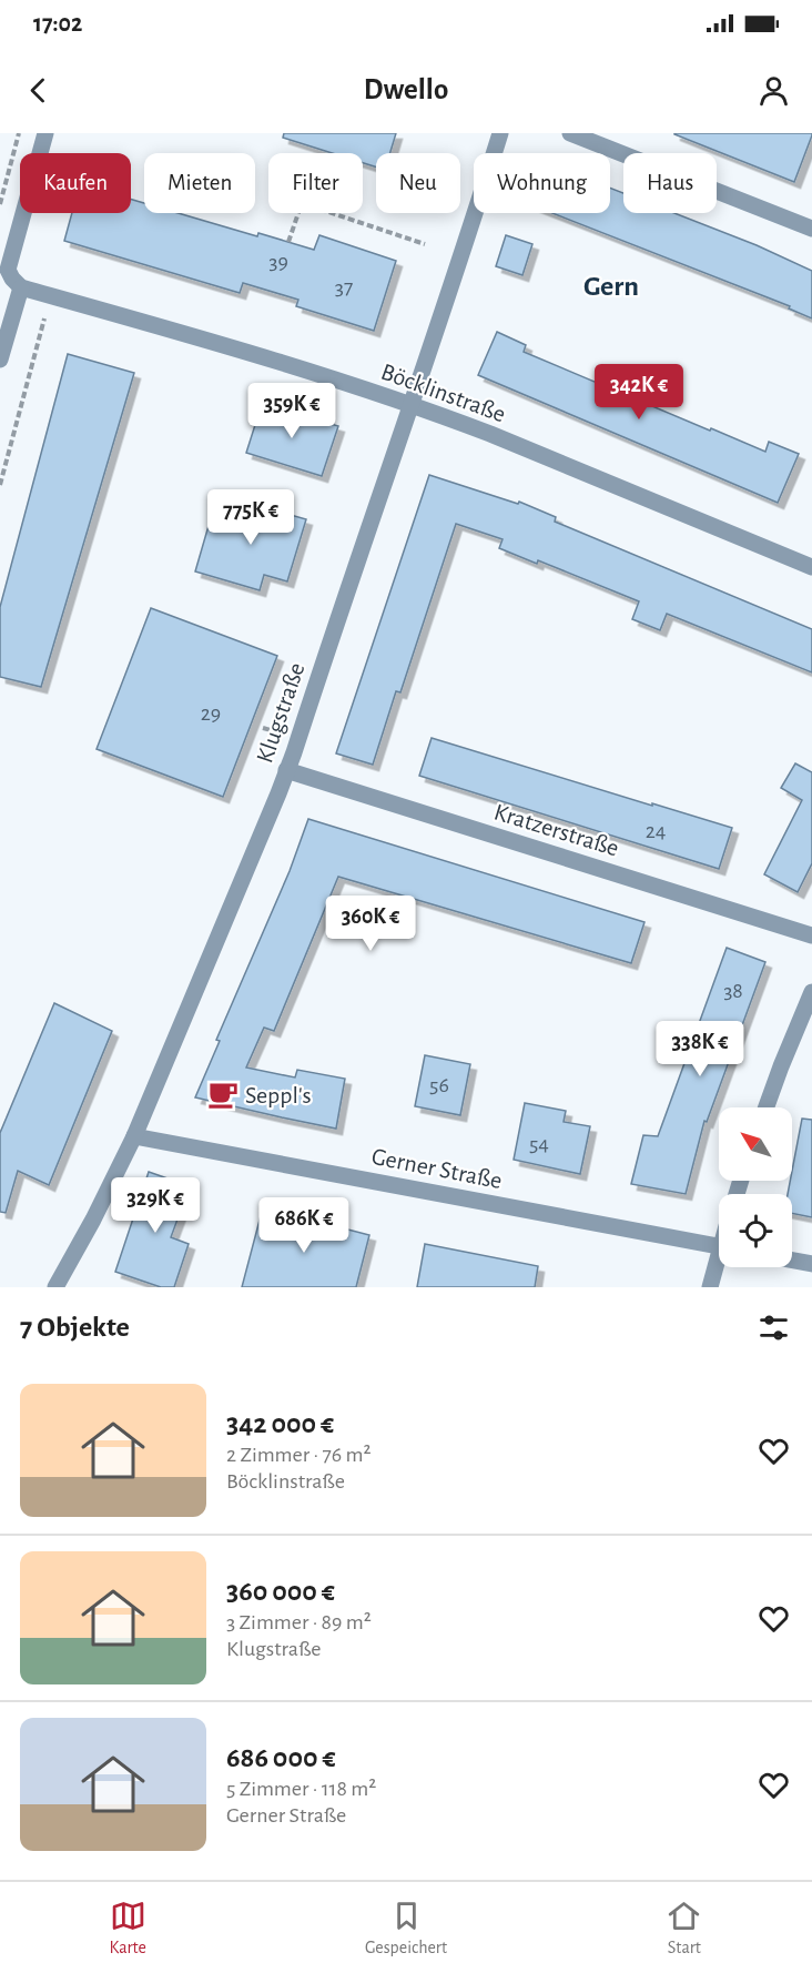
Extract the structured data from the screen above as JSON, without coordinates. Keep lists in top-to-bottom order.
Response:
{
  "streets": {
    "street": [
      "Böcklinstraße",
      "Klugstraße",
      "Kratzerstraße",
      "Gerner Straße"
    ]
  },
  "crossings": [
    ["Böcklinstraße", "Klugstraße"],
    ["Klugstraße", "Kratzerstraße"],
    ["Klugstraße", "Gerner Straße"]
  ],
  "districts": ["Gern"],
  "places": {
    "cafe": ["Seppl's"]
  },
  "house_numbers": [
    "39",
    "37",
    "29",
    "24",
    "38",
    "56",
    "54"
  ],
  "north": "top left",
  "page": {
    "status": "17:02",
    "header": "Dwello",
    "chip": [
      "Kaufen",
      "Mieten",
      "Filter",
      "Neu",
      "Wohnung",
      "Haus"
    ],
    "price": [
      "342K €",
      "359K €",
      "775K €",
      "360K €",
      "338K €",
      "329K €",
      "686K €"
    ],
    "heading": "7 Objekte",
    "list": [
      {
        "name": "342 000 €",
        "note": "2 Zimmer · 76 m² · Böcklinstraße"
      },
      {
        "name": "360 000 €",
        "note": "3 Zimmer · 89 m² · Klugstraße"
      },
      {
        "name": "686 000 €",
        "note": "5 Zimmer · 118 m² · Gerner Straße"
      }
    ],
    "tabs": ["Karte", "Gespeichert", "Start"]
  }
}
